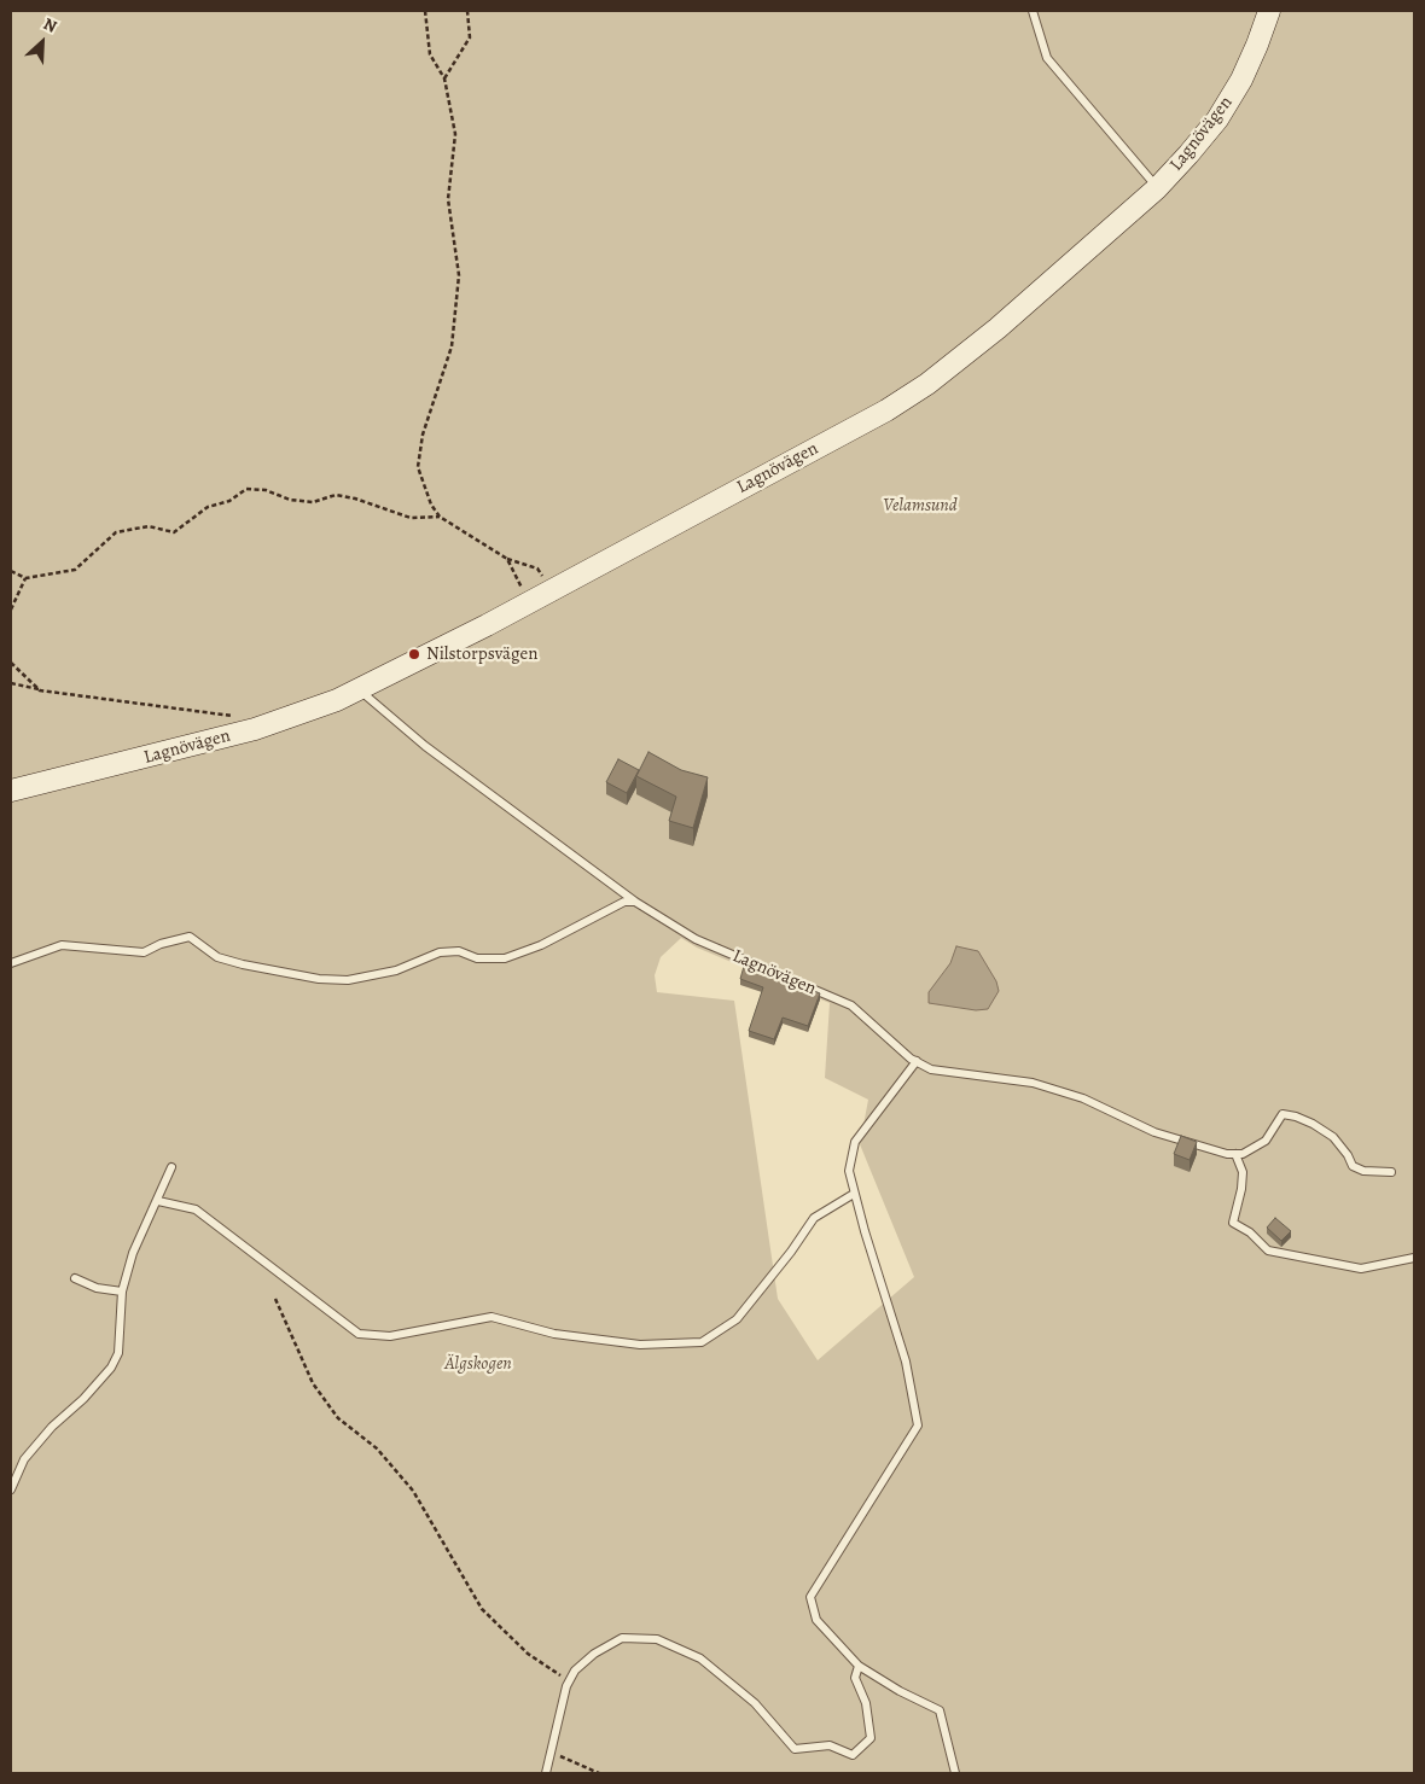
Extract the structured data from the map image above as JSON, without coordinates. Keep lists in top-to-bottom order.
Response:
{
  "streets": {
    "street": ["Lagnövägen"]
  },
  "parks": ["Velamsund", "Älgskogen"],
  "places": ["Nilstorpsvägen"],
  "north": "top right"
}
